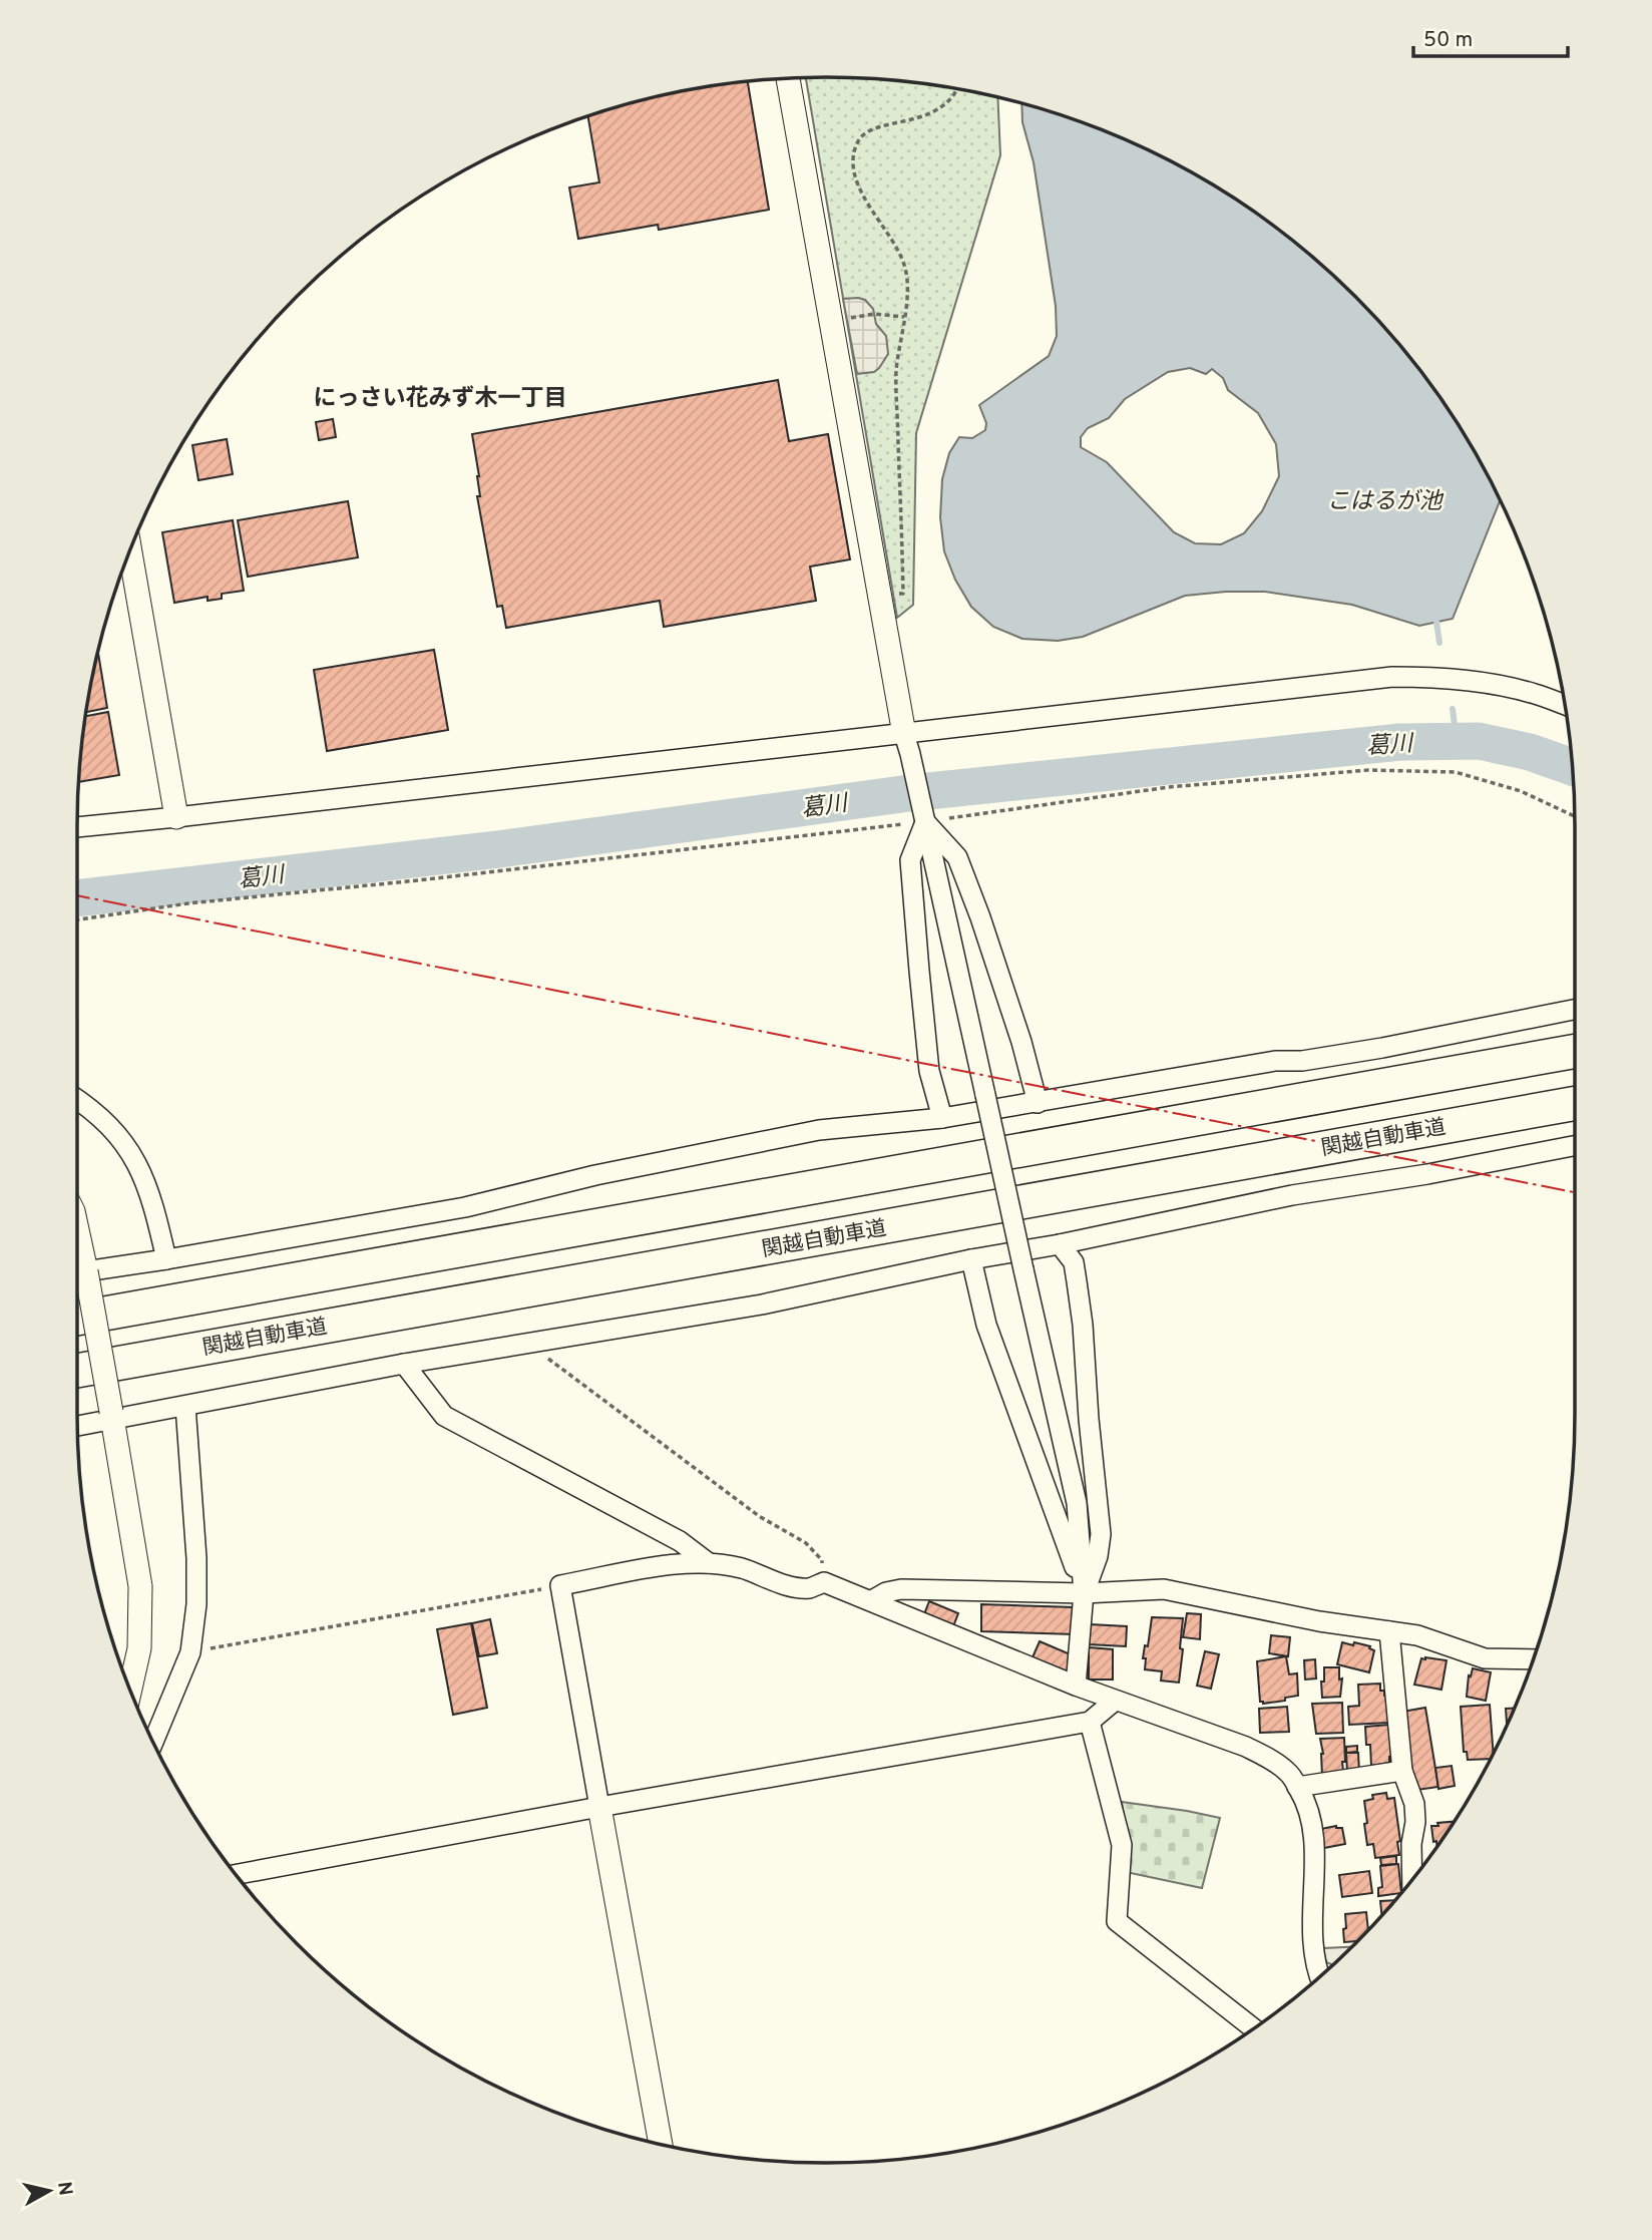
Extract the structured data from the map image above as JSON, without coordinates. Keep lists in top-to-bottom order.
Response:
{
  "streets": {
    "highway": ["関越自動車道"]
  },
  "districts": ["にっさい花みず木一丁目"],
  "water": ["こはるが池", "葛川"],
  "scale_bar": "50 m",
  "north": "right"
}
